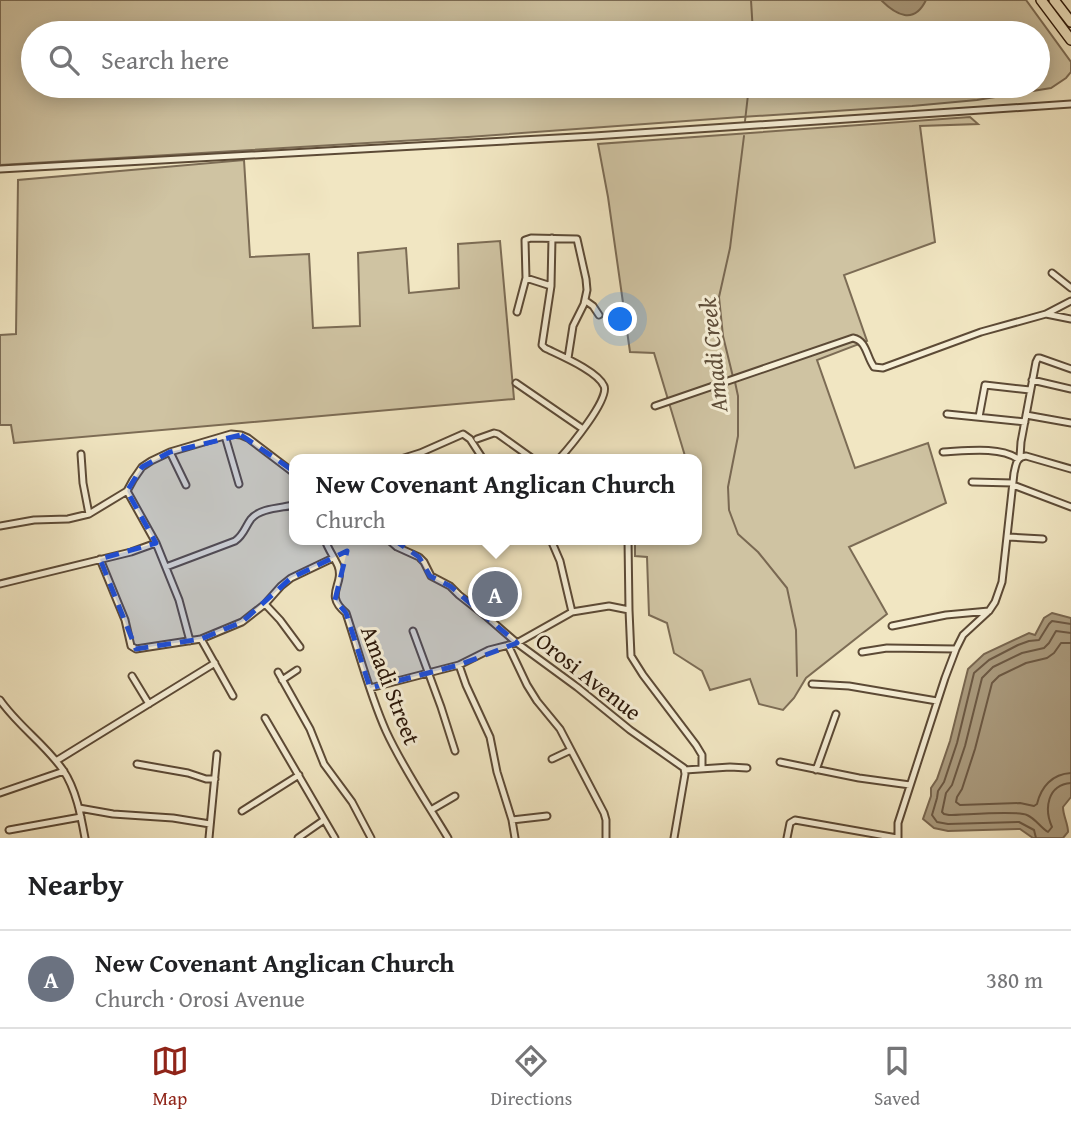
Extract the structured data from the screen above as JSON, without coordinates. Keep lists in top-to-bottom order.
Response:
{
  "streets": {
    "street": ["Orosi Avenue", "Amadi Street"]
  },
  "water": ["Amadi Creek"],
  "page": {
    "search": "Search here",
    "popup": ["New Covenant Anglican Church", "Church"],
    "pins": "A",
    "heading": "Nearby",
    "list": [
      {
        "mark": "A",
        "name": "New Covenant Anglican Church",
        "note": "Church · Orosi Avenue",
        "value": "380 m"
      }
    ],
    "nav": ["Map", "Directions", "Saved"]
  }
}
